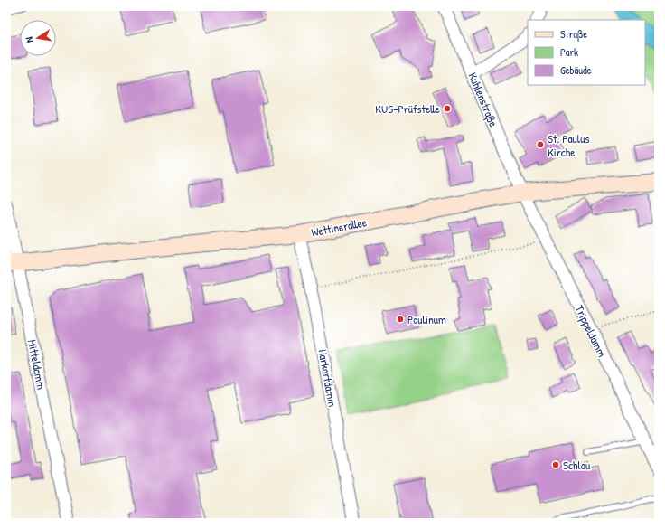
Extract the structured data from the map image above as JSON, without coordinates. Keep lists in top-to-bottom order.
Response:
{
  "streets": {
    "street": [
      "Kuhlenstraße",
      "Wettinerallee",
      "Trippeldamm",
      "Mitteldamm",
      "Harkortdamm"
    ]
  },
  "crossings": [
    ["Kuhlenstraße", "Wettinerallee"],
    ["Kuhlenstraße", "Trippeldamm"],
    ["Wettinerallee", "Trippeldamm"],
    ["Wettinerallee", "Mitteldamm"],
    ["Wettinerallee", "Harkortdamm"]
  ],
  "places": [
    "KUS-Prüfstelle",
    "St. Paulus Kirche",
    "Paulinum",
    "Schlau"
  ],
  "legend": ["Straße", "Park", "Gebäude"],
  "north": "left"
}
